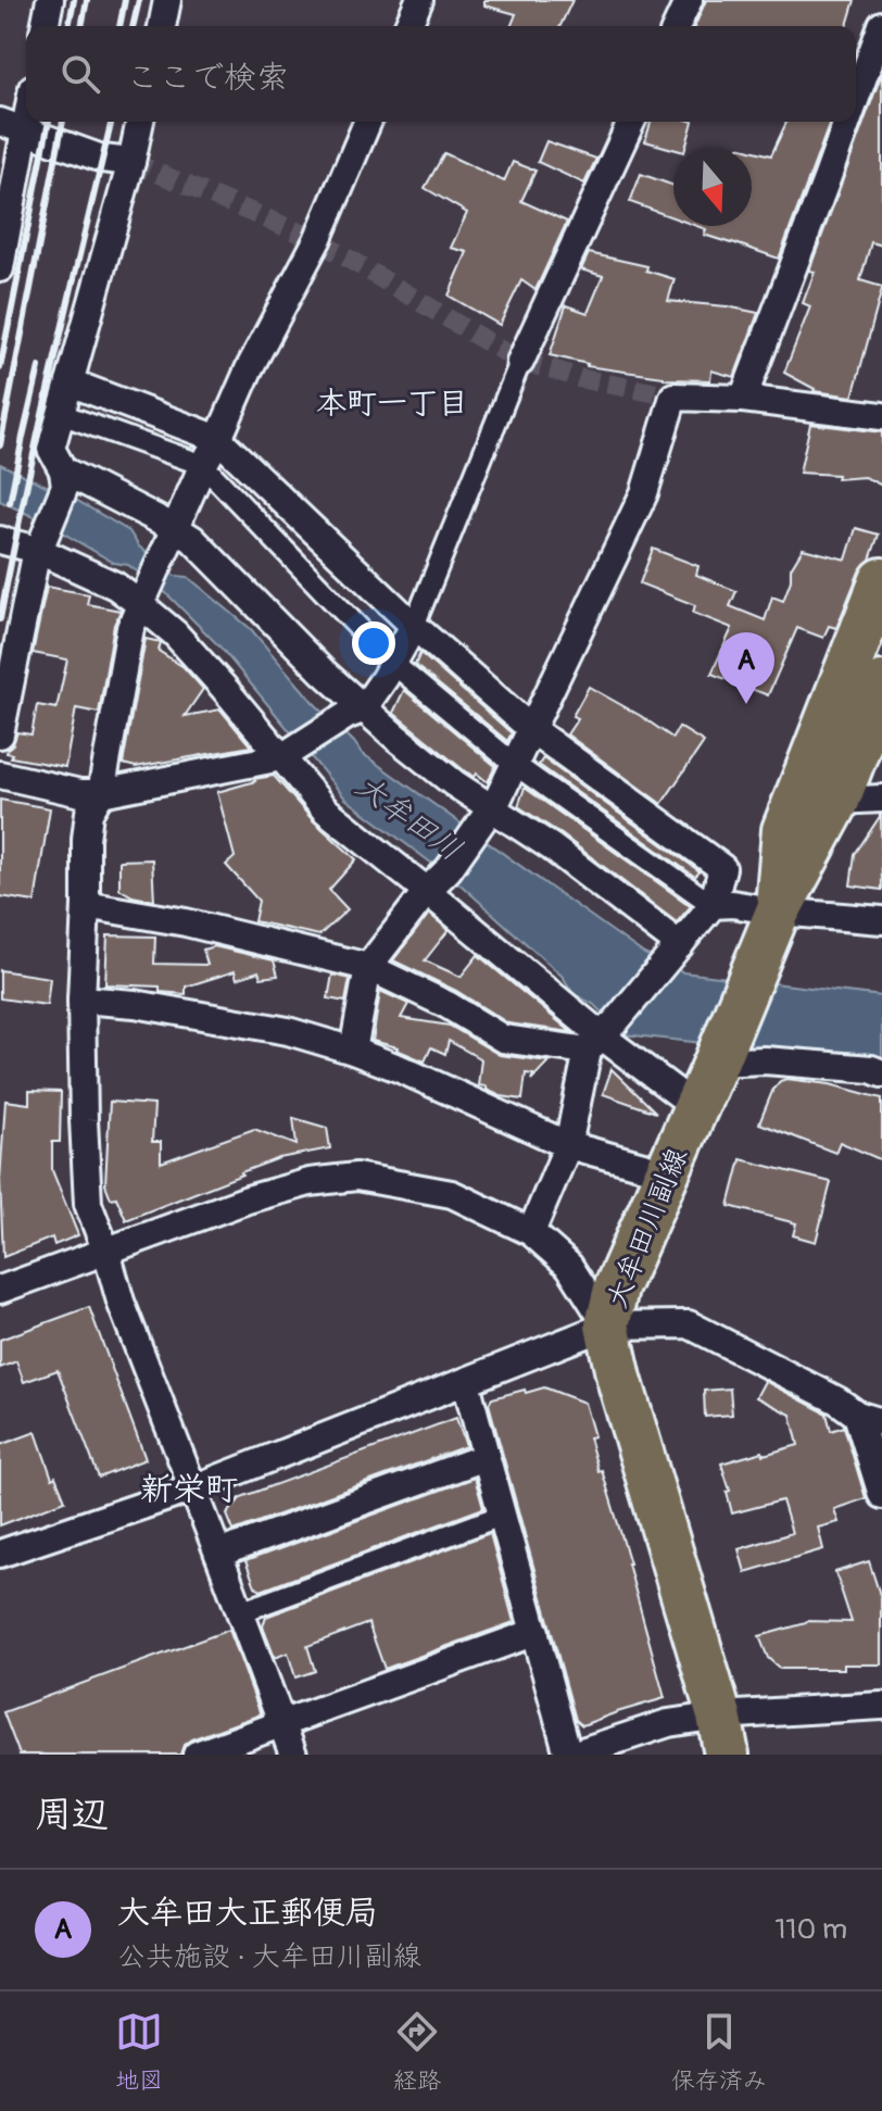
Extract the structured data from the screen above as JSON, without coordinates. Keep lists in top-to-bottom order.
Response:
{
  "streets": {
    "main road": ["大牟田川副線"]
  },
  "districts": ["本町一丁目", "新栄町"],
  "water": ["大牟田川"],
  "north": "bottom",
  "page": {
    "search": "ここで検索",
    "pins": "A",
    "heading": "周辺",
    "list": [
      {
        "mark": "A",
        "name": "大牟田大正郵便局",
        "note": "公共施設 · 大牟田川副線",
        "value": "110 m"
      }
    ],
    "nav": ["地図", "経路", "保存済み"]
  }
}
